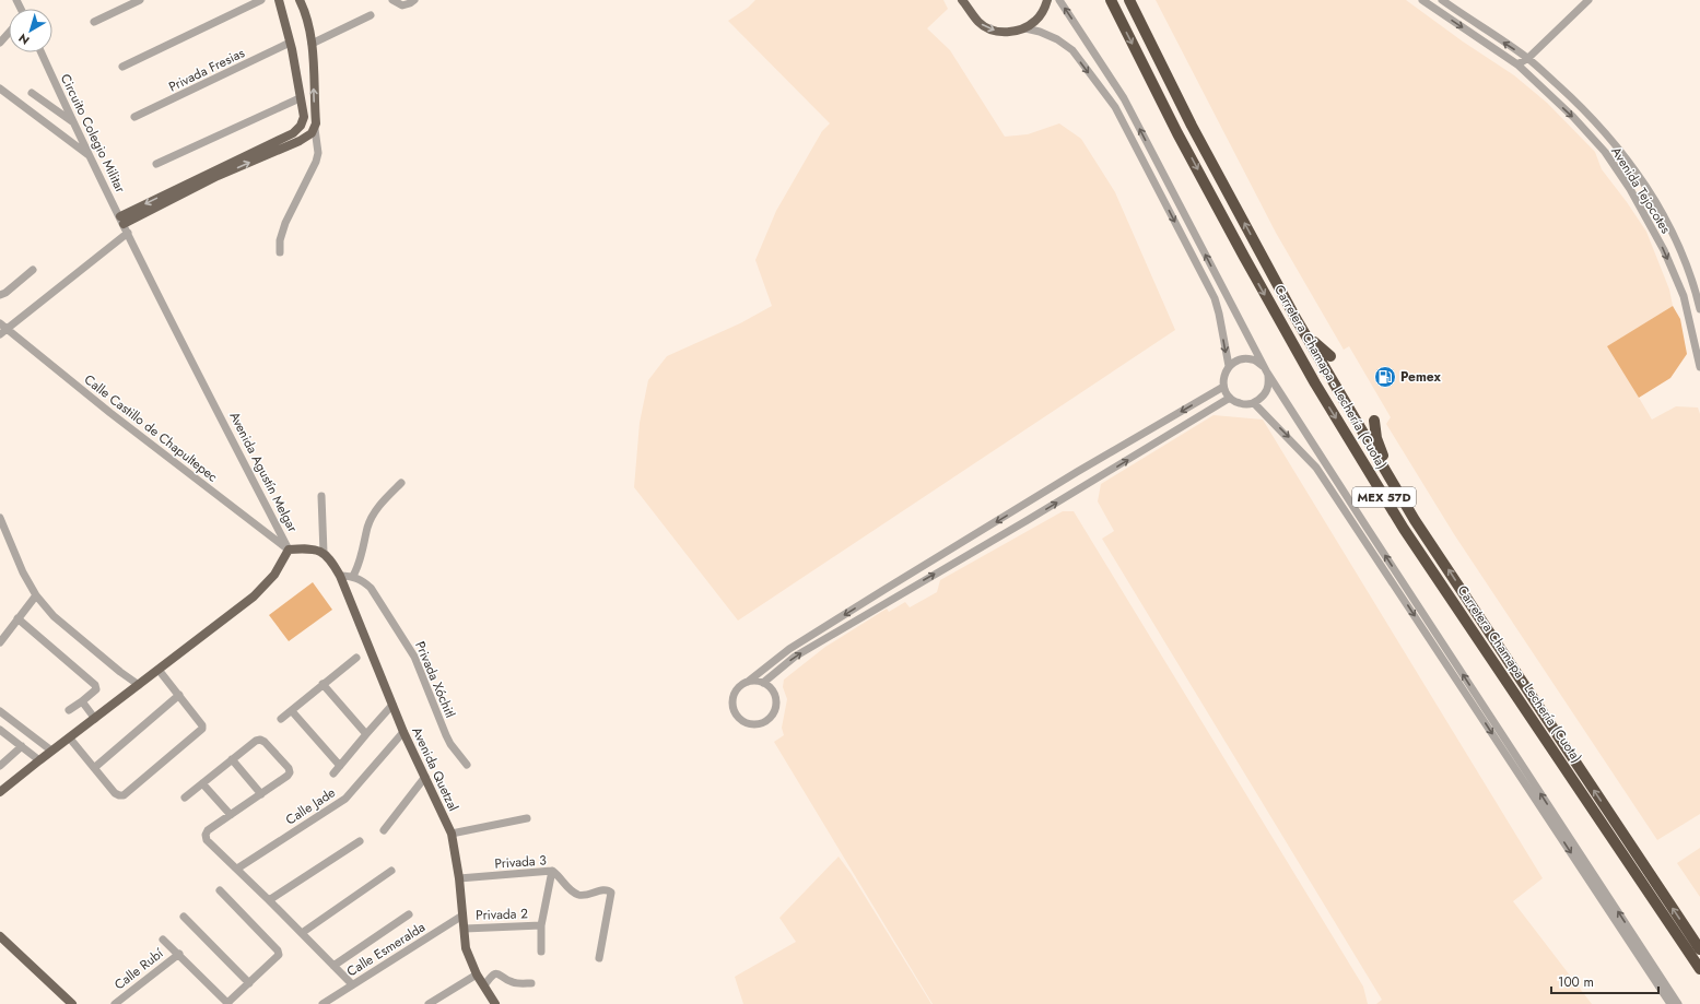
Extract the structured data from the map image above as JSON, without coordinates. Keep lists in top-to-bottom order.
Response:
{
  "streets": {
    "highway": ["Carretera Chamapa - Lechería (Cuota)", "MEX 57D"],
    "main road": ["Avenida Agustín Melgar", "Avenida Quetzal"],
    "street": [
      "Privada Fresias",
      "Circuito Colegio Militar",
      "Avenida Tejocotes",
      "Calle Castillo de Chapultepec",
      "Privada Xóchitl",
      "Calle Jade",
      "Privada 3",
      "Privada 2",
      "Calle Esmeralda",
      "Calle Rubí"
    ]
  },
  "crossings": [
    ["Circuito Colegio Militar", "Avenida Agustín Melgar"],
    ["Calle Castillo de Chapultepec", "Avenida Agustín Melgar"],
    ["Avenida Quetzal", "Calle Jade"],
    ["Avenida Quetzal", "Privada 3"],
    ["Avenida Quetzal", "Privada 2"],
    ["Avenida Quetzal", "Calle Esmeralda"],
    ["Privada 3", "Privada 2"]
  ],
  "places": {
    "fuel station": ["Pemex"]
  },
  "scale_bar": "100 m",
  "north": "bottom left"
}
